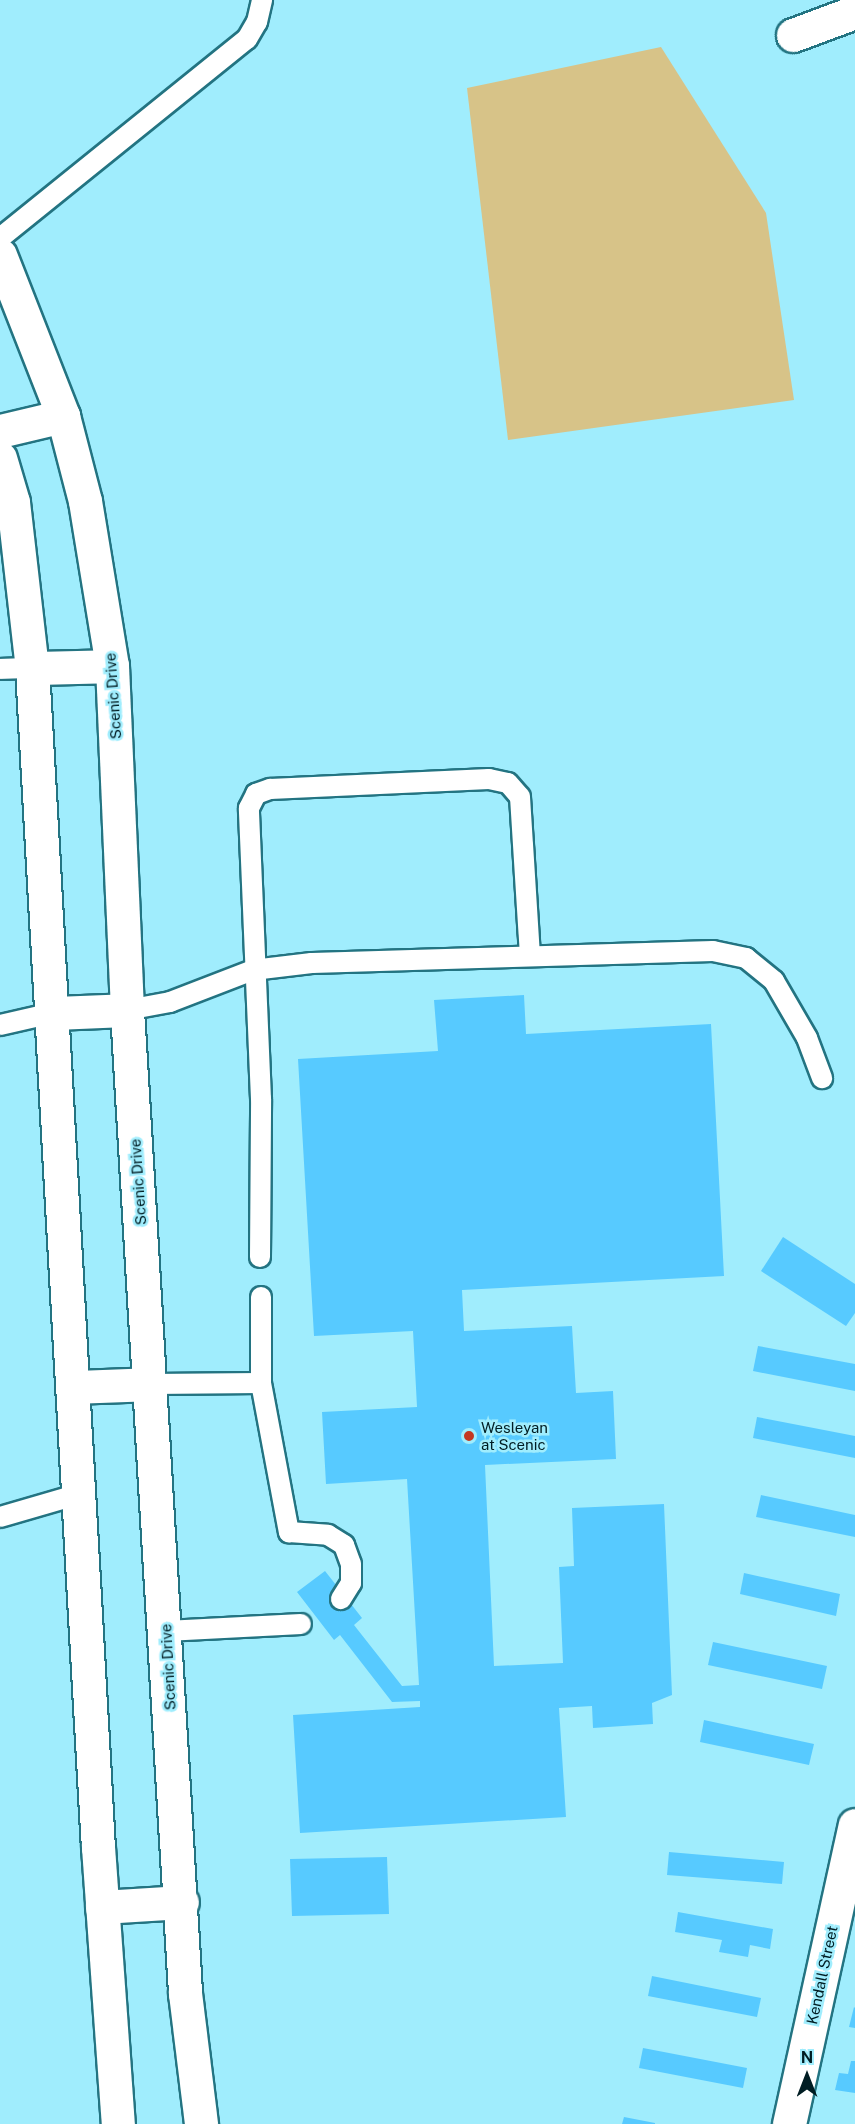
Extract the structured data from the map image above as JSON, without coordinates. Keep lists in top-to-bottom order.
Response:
{
  "streets": {
    "street": ["Scenic Drive", "Kendall Street"]
  },
  "places": ["Wesleyan at Scenic"],
  "north": "top"
}
